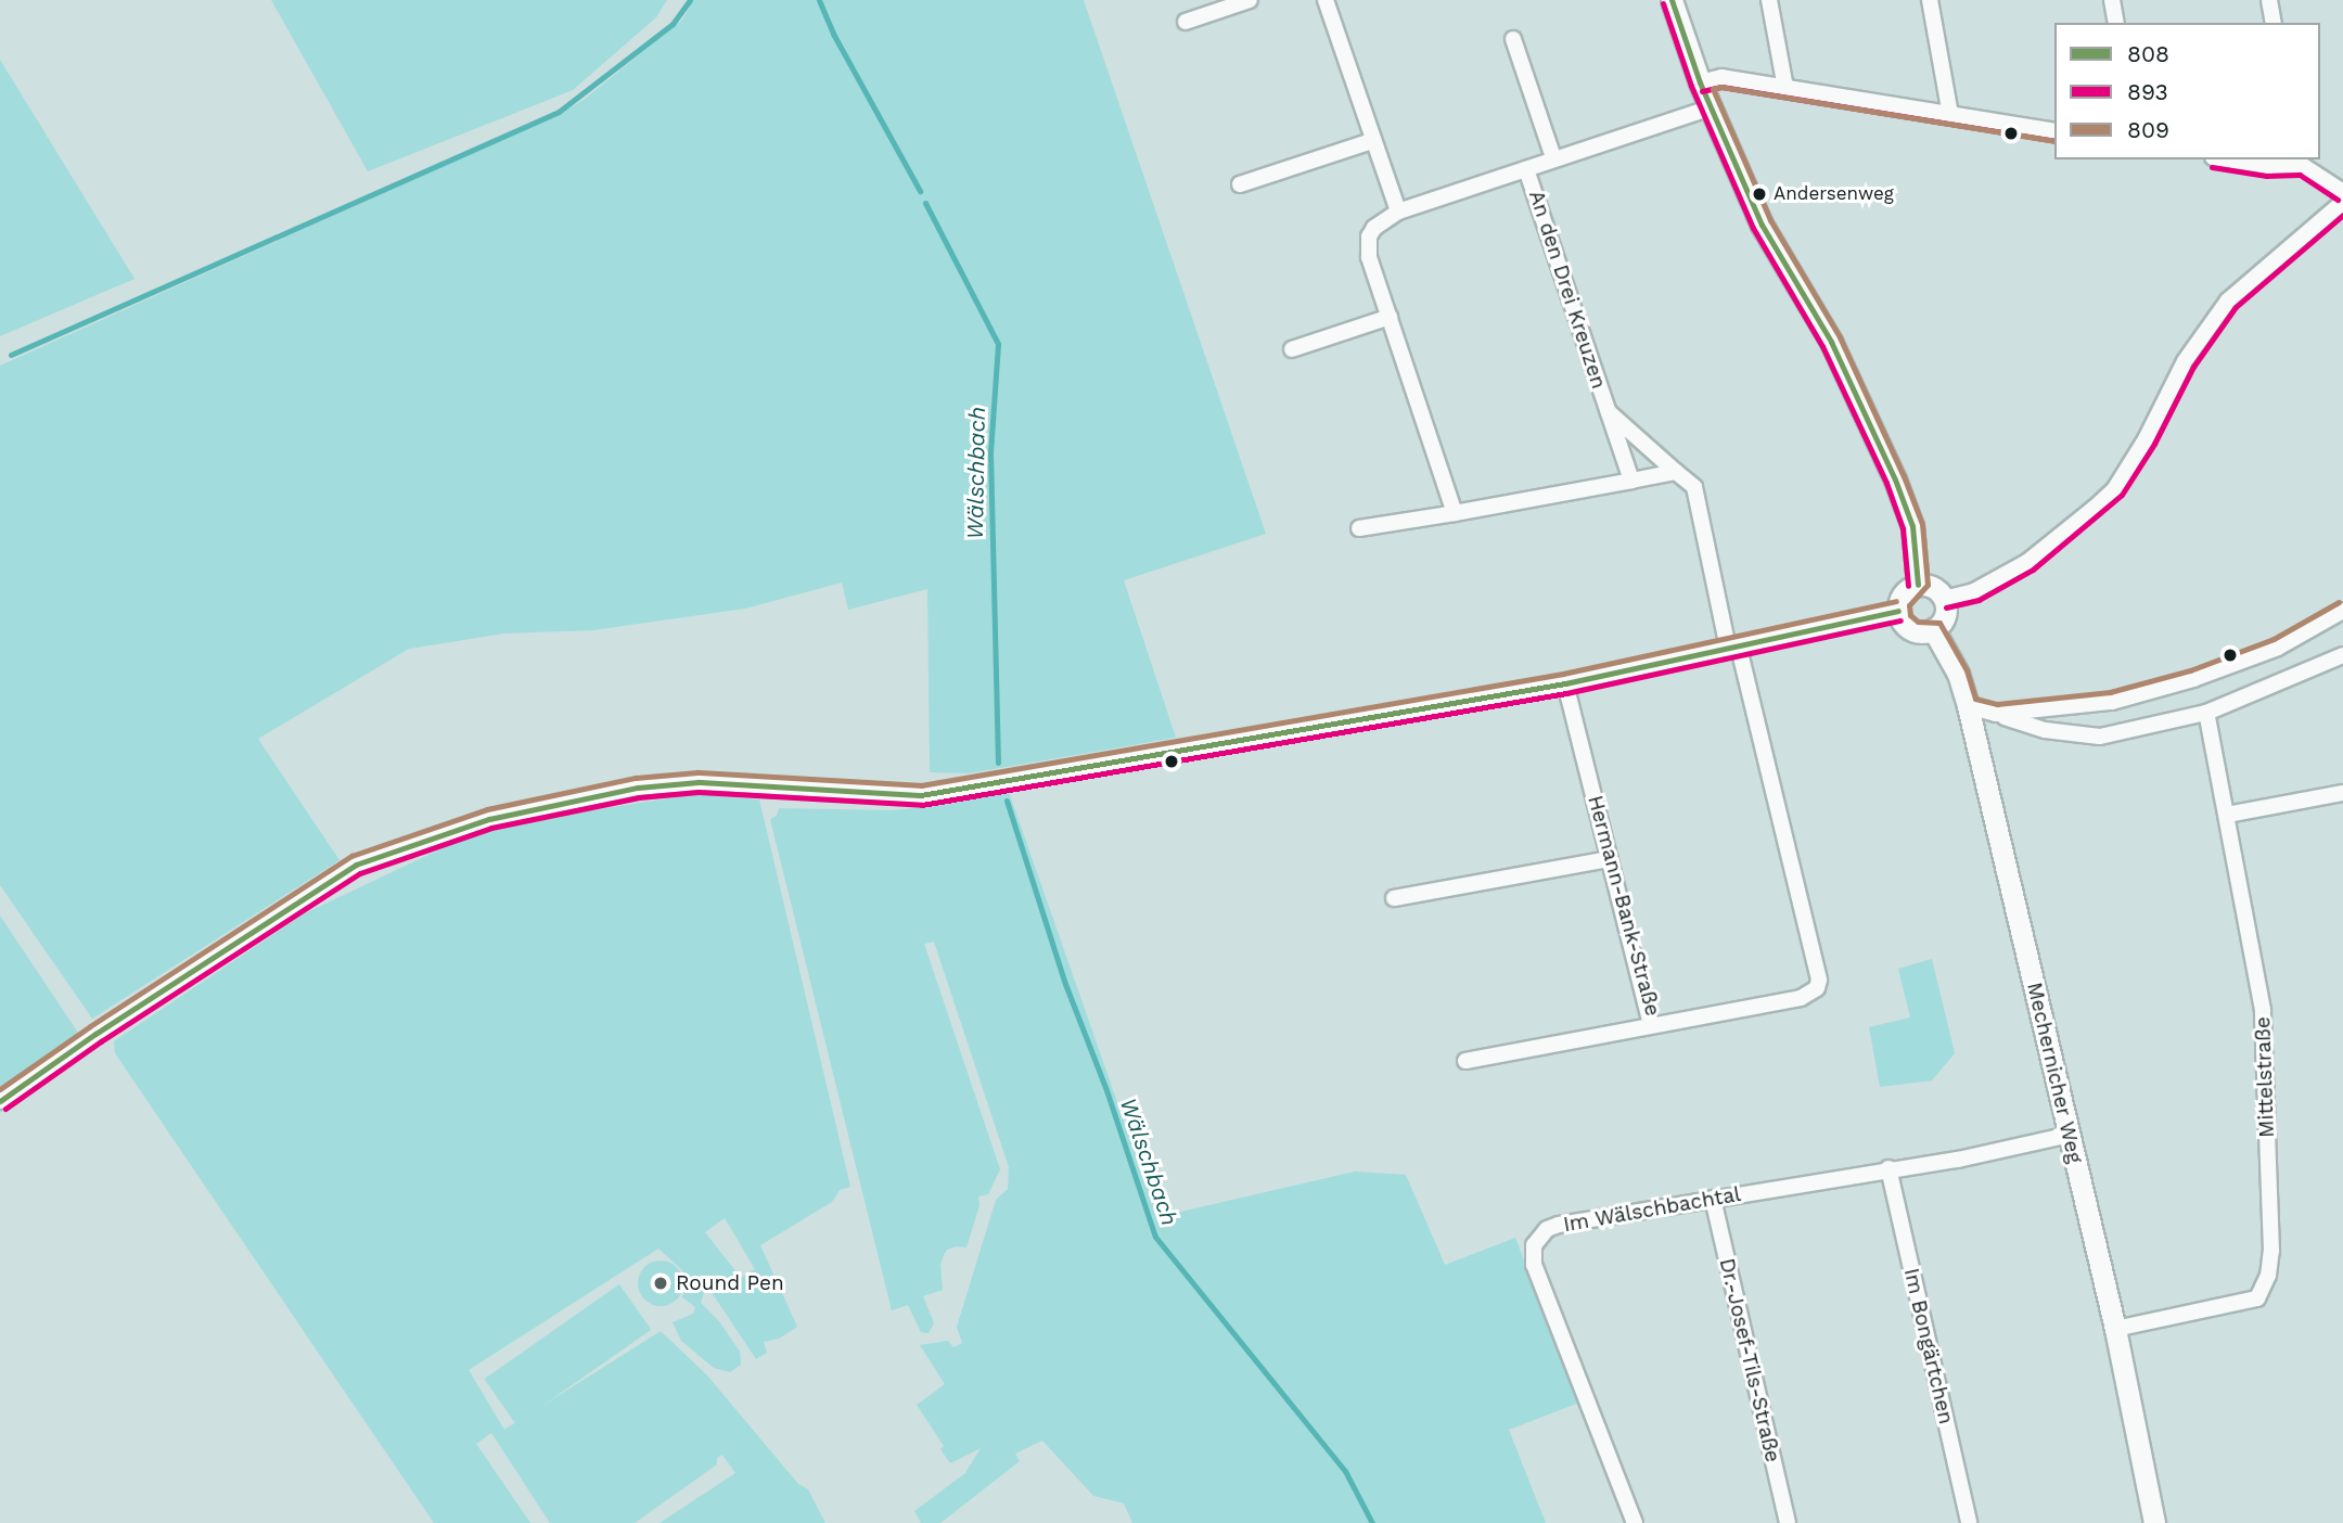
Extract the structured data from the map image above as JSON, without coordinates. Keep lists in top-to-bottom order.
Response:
{
  "streets": {
    "street": [
      "An den Drei Kreuzen",
      "Hermann-Bank-Straße",
      "Mechernicher Weg",
      "Mittelstraße",
      "Im Wälschbachtal",
      "Im Bongärtchen",
      "Dr.-Josef-Tils-Straße"
    ]
  },
  "crossings": [
    ["An den Drei Kreuzen", "Hermann-Bank-Straße"],
    ["Mechernicher Weg", "Mittelstraße"],
    ["Mechernicher Weg", "Im Wälschbachtal"],
    ["Im Wälschbachtal", "Im Bongärtchen"],
    ["Im Wälschbachtal", "Dr.-Josef-Tils-Straße"]
  ],
  "water": ["Wälschbach"],
  "places": ["Andersenweg", "Round Pen"],
  "lines": ["transit line 808", "transit line 893", "transit line 809"],
  "legend": ["808", "893", "809"]
}
